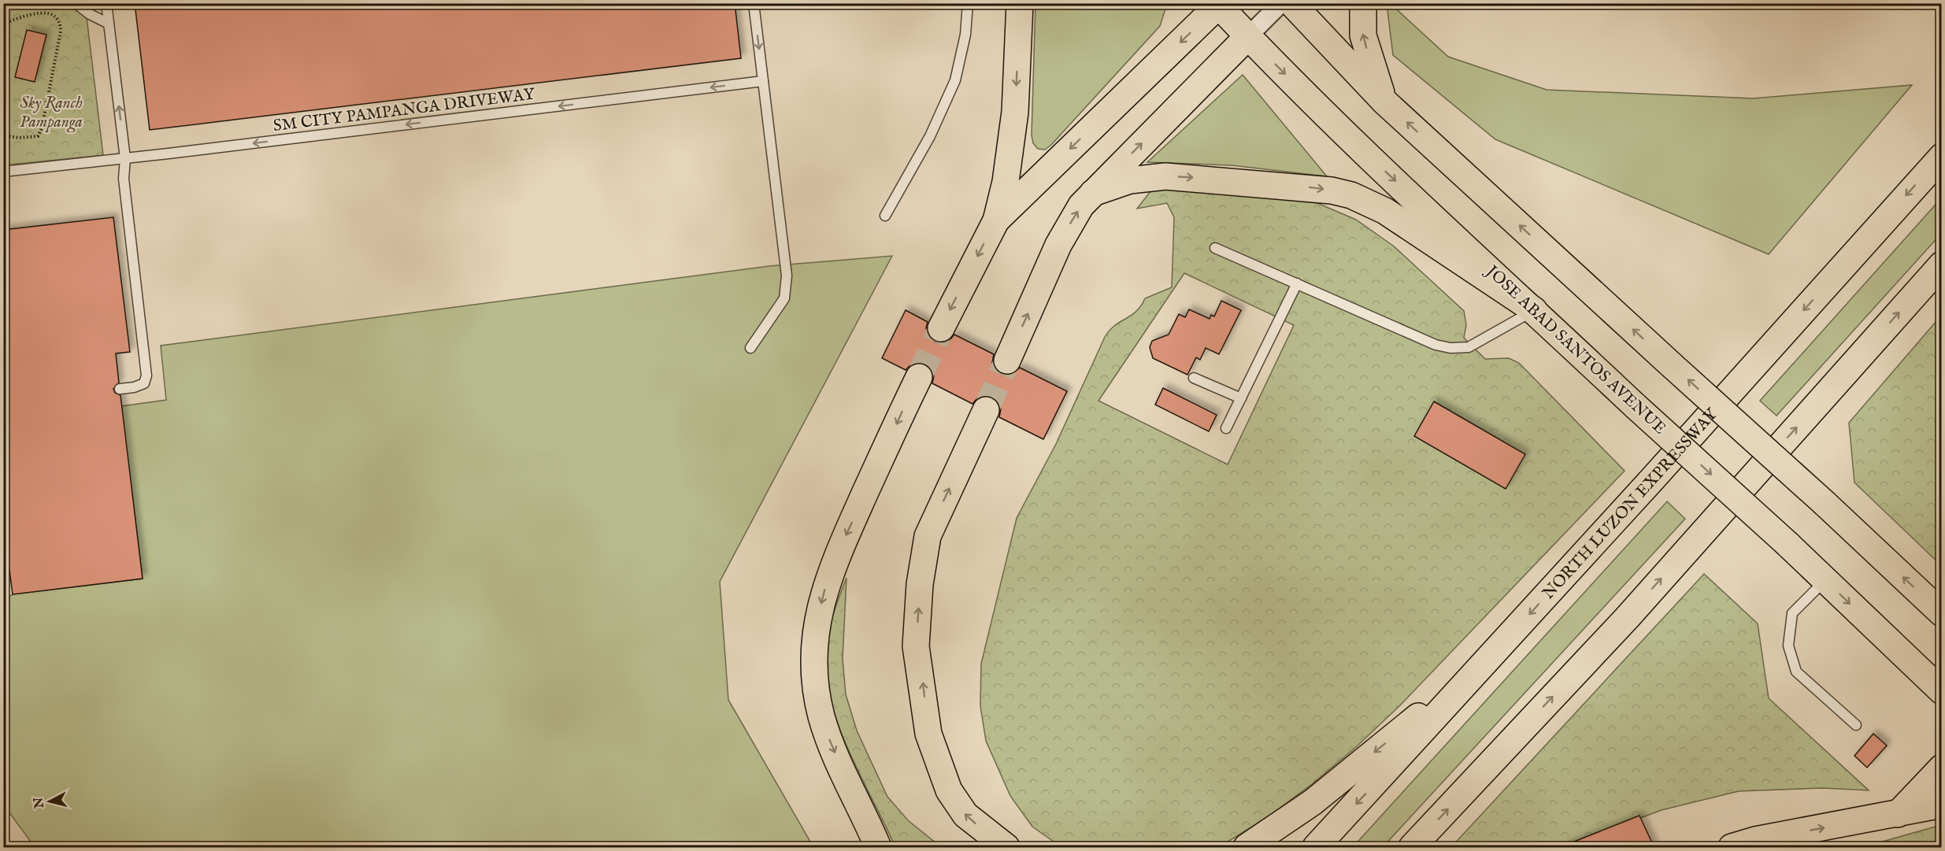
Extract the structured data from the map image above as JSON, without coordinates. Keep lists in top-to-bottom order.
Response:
{
  "streets": {
    "highway": ["JOSE ABAD SANTOS AVENUE", "NORTH LUZON EXPRESSWAY"],
    "lane": ["SM CITY PAMPANGA DRIVEWAY"]
  },
  "one_way": ["SM CITY PAMPANGA DRIVEWAY"],
  "parks": ["Sky Ranch Pampanga"],
  "north": "left"
}
